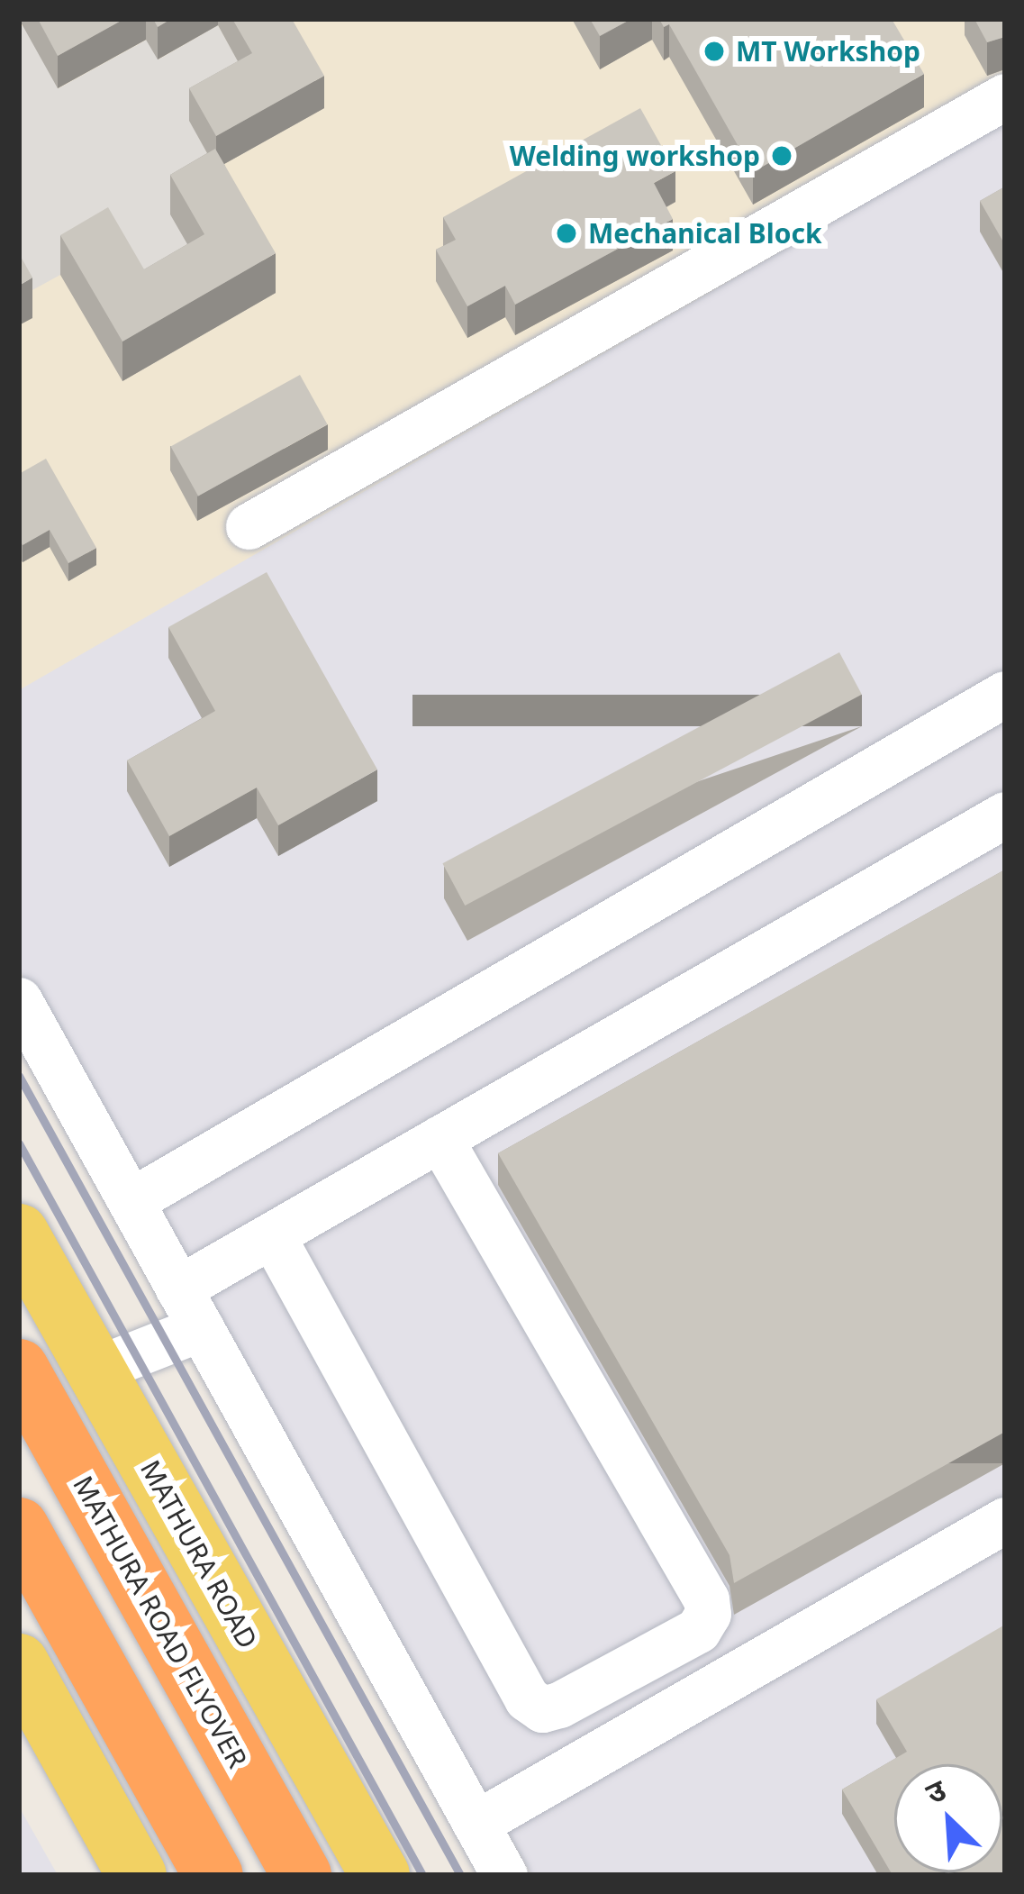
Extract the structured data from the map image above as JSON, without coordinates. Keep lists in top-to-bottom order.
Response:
{
  "streets": {
    "highway": ["MATHURA ROAD FLYOVER"],
    "main road": ["MATHURA ROAD"]
  },
  "places": ["MT Workshop", "Welding workshop", "Mechanical Block"],
  "north": "top left"
}
